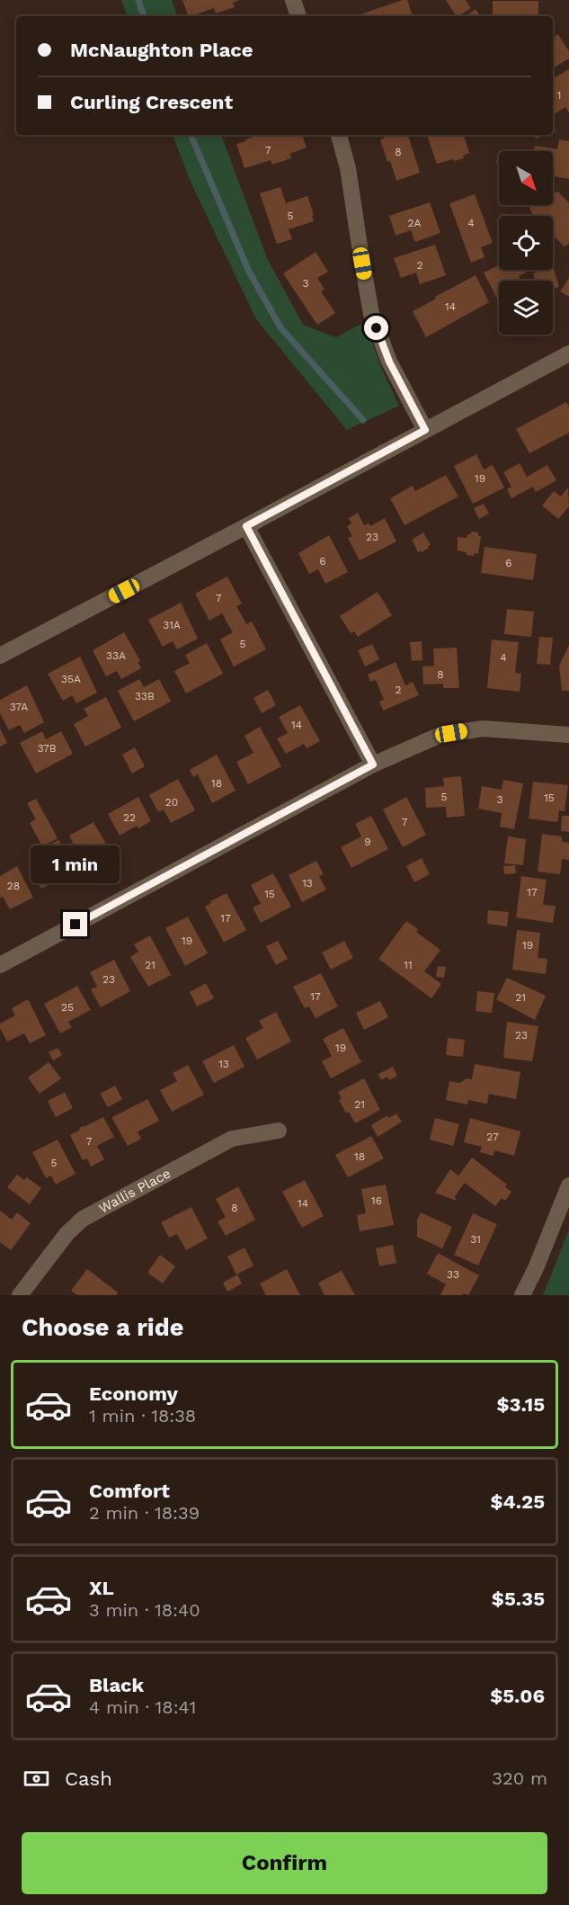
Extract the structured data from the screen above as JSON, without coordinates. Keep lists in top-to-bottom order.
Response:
{
  "streets": {
    "street": ["Wallis Place"]
  },
  "house_numbers": [
    "1",
    "7",
    "8",
    "5",
    "2A",
    "4",
    "2",
    "3",
    "14",
    "19",
    "23",
    "6",
    "6",
    "7",
    "31A",
    "5",
    "33A",
    "4",
    "8",
    "35A",
    "2",
    "33B",
    "37A",
    "14",
    "37B",
    "18",
    "5",
    "15",
    "3",
    "20",
    "22",
    "7",
    "9",
    "13",
    "28",
    "17",
    "15",
    "17",
    "19",
    "19",
    "21",
    "11",
    "23",
    "17",
    "21",
    "25",
    "23",
    "19",
    "13",
    "21",
    "27",
    "7",
    "18",
    "5",
    "16",
    "14",
    "8",
    "31",
    "33"
  ],
  "north": "bottom right",
  "page": {
    "banner": ["McNaughton Place", "Curling Crescent"],
    "bubble": "1 min",
    "heading": "Choose a ride",
    "list": [
      {
        "name": "Economy",
        "note": "1 min · 18:38",
        "value": "$3.15"
      },
      {
        "name": "Comfort",
        "note": "2 min · 18:39",
        "value": "$4.25"
      },
      {
        "name": "XL",
        "note": "3 min · 18:40",
        "value": "$5.35"
      },
      {
        "name": "Black",
        "note": "4 min · 18:41",
        "value": "$5.06"
      }
    ],
    "pay": ["Cash", "320 m"],
    "buttons": "Confirm"
  }
}
